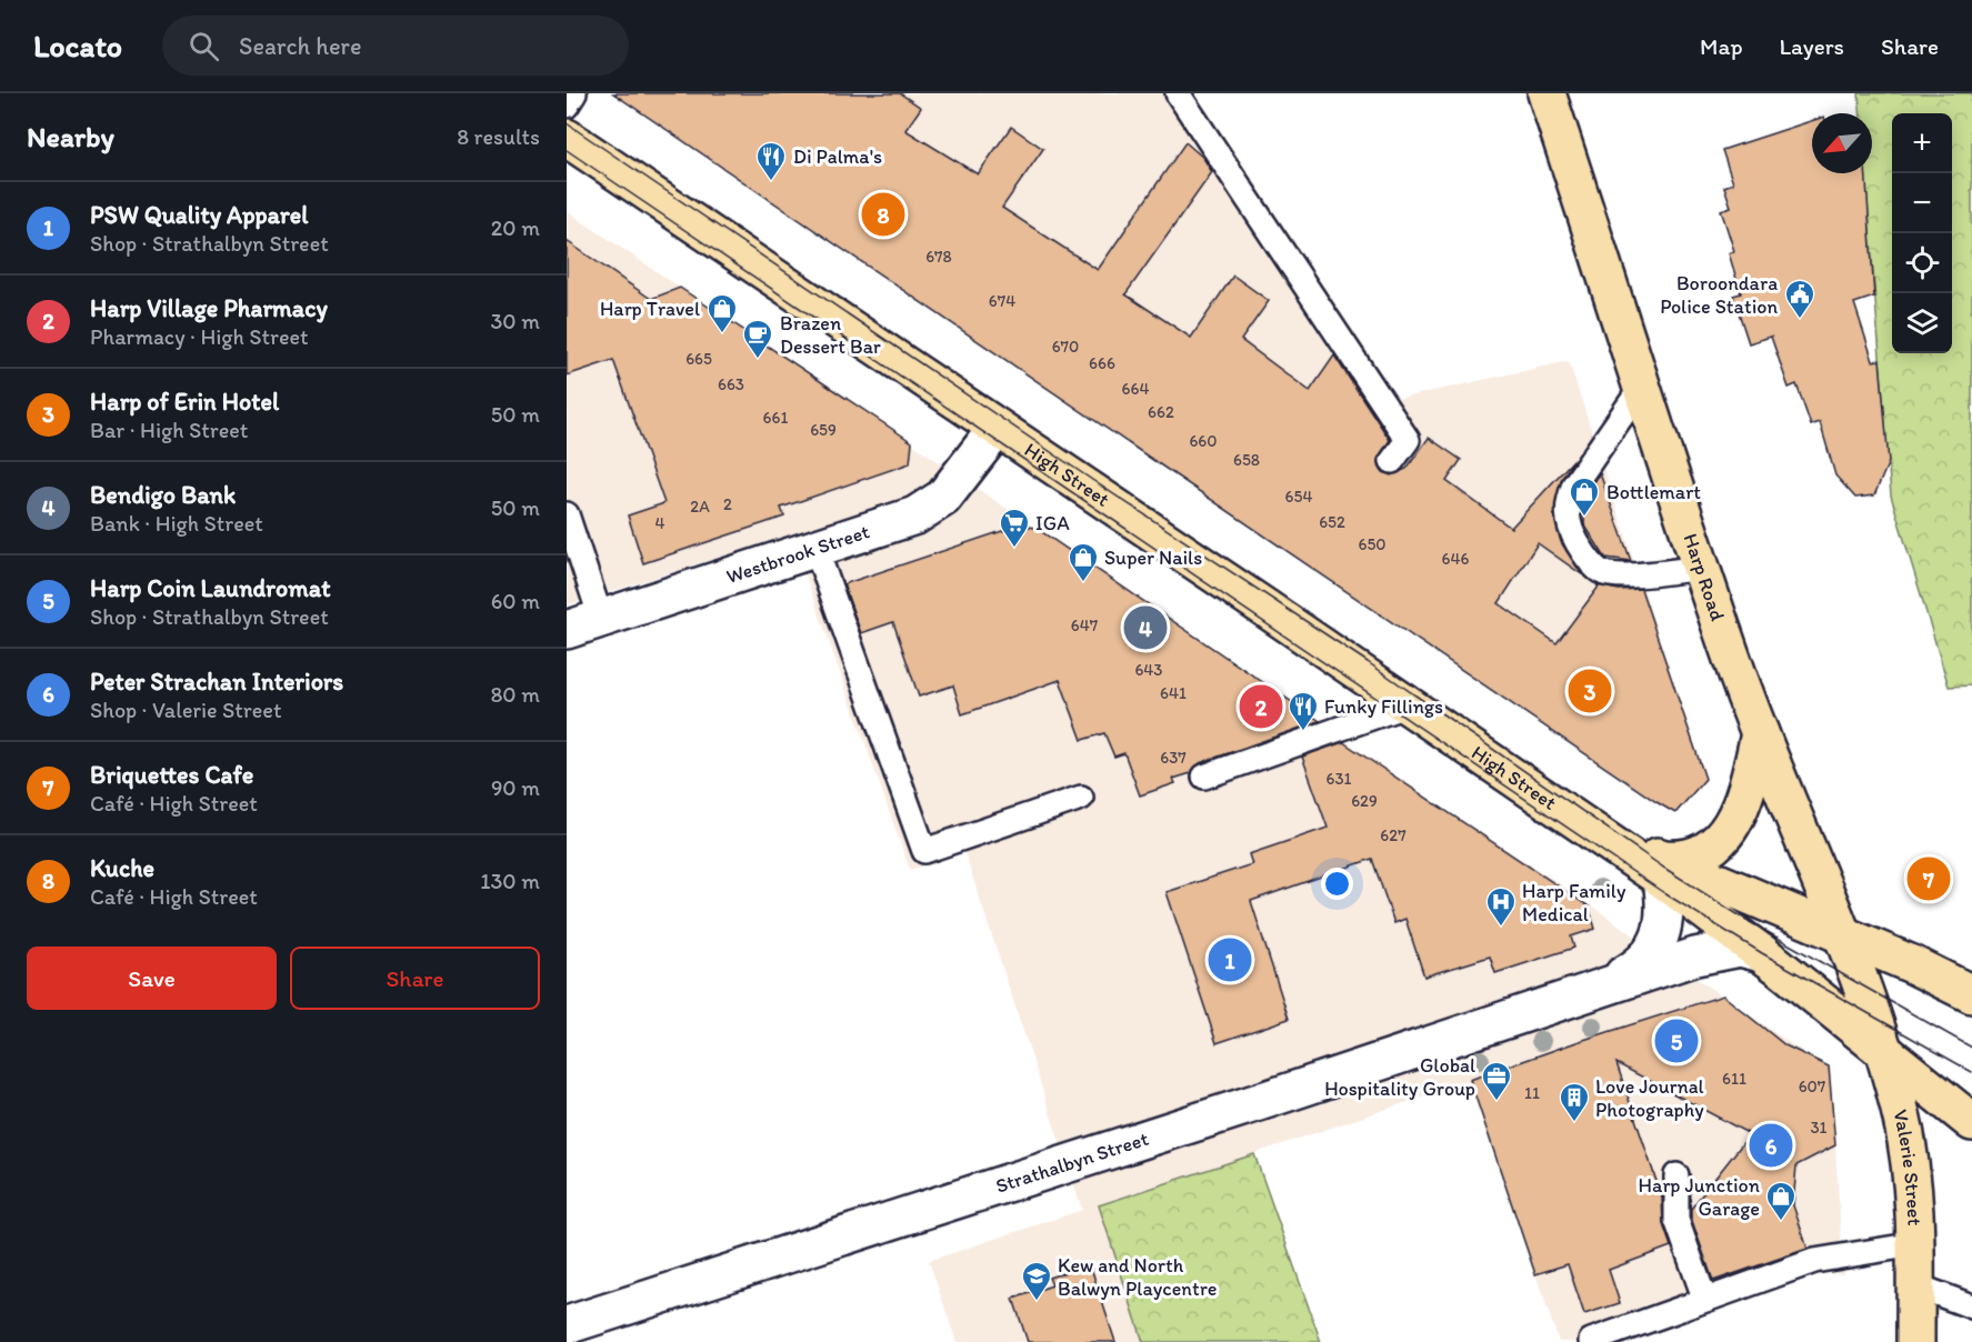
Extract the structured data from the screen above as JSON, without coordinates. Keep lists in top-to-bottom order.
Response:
{
  "streets": {
    "main road": ["High Street", "Harp Road", "Valerie Street"],
    "street": ["Westbrook Street", "Strathalbyn Street"]
  },
  "crossings": [
    ["High Street", "Westbrook Street"],
    ["High Street", "Harp Road"],
    ["High Street", "Strathalbyn Street"],
    ["High Street", "Valerie Street"],
    ["Harp Road", "Valerie Street"]
  ],
  "places": {
    "restaurant": ["Di Palma's", "Funky Fillings"],
    "public building": ["Boroondara Police Station"],
    "shop": [
      "Harp Travel",
      "Bottlemart",
      "Super Nails",
      "Harp Junction Garage"
    ],
    "cafe": ["Brazen Dessert Bar"],
    "supermarket": ["IGA"],
    "hospital": ["Harp Family Medical"],
    "office": ["Global Hospitality Group"],
    "building": ["Love Journal Photography"],
    "school or university": ["Kew and North Balwyn Playcentre"]
  },
  "house_numbers": [
    "678",
    "674",
    "670",
    "665",
    "666",
    "663",
    "664",
    "662",
    "661",
    "659",
    "660",
    "658",
    "654",
    "2",
    "2A",
    "652",
    "4",
    "650",
    "646",
    "647",
    "643",
    "641",
    "637",
    "631",
    "629",
    "627",
    "611",
    "607",
    "11",
    "31"
  ],
  "north": "bottom left",
  "page": {
    "header": "Locato",
    "search": "Search here",
    "nav": ["Map", "Layers", "Share"],
    "heading": ["Nearby", "8 results"],
    "map_buttons": ["+", "−"],
    "list": [
      {
        "mark": "1",
        "name": "PSW Quality Apparel",
        "note": "Shop · Strathalbyn Street",
        "value": "20 m"
      },
      {
        "mark": "2",
        "name": "Harp Village Pharmacy",
        "note": "Pharmacy · High Street",
        "value": "30 m"
      },
      {
        "mark": "3",
        "name": "Harp of Erin Hotel",
        "note": "Bar · High Street",
        "value": "50 m"
      },
      {
        "mark": "4",
        "name": "Bendigo Bank",
        "note": "Bank · High Street",
        "value": "50 m"
      },
      {
        "mark": "5",
        "name": "Harp Coin Laundromat",
        "note": "Shop · Strathalbyn Street",
        "value": "60 m"
      },
      {
        "mark": "6",
        "name": "Peter Strachan Interiors",
        "note": "Shop · Valerie Street",
        "value": "80 m"
      },
      {
        "mark": "7",
        "name": "Briquettes Cafe",
        "note": "Café · High Street",
        "value": "90 m"
      },
      {
        "mark": "8",
        "name": "Kuche",
        "note": "Café · High Street",
        "value": "130 m"
      }
    ],
    "pins": [
      "8",
      "4",
      "3",
      "2",
      "7",
      "1",
      "5",
      "6"
    ],
    "buttons": ["Save", "Share"]
  }
}
